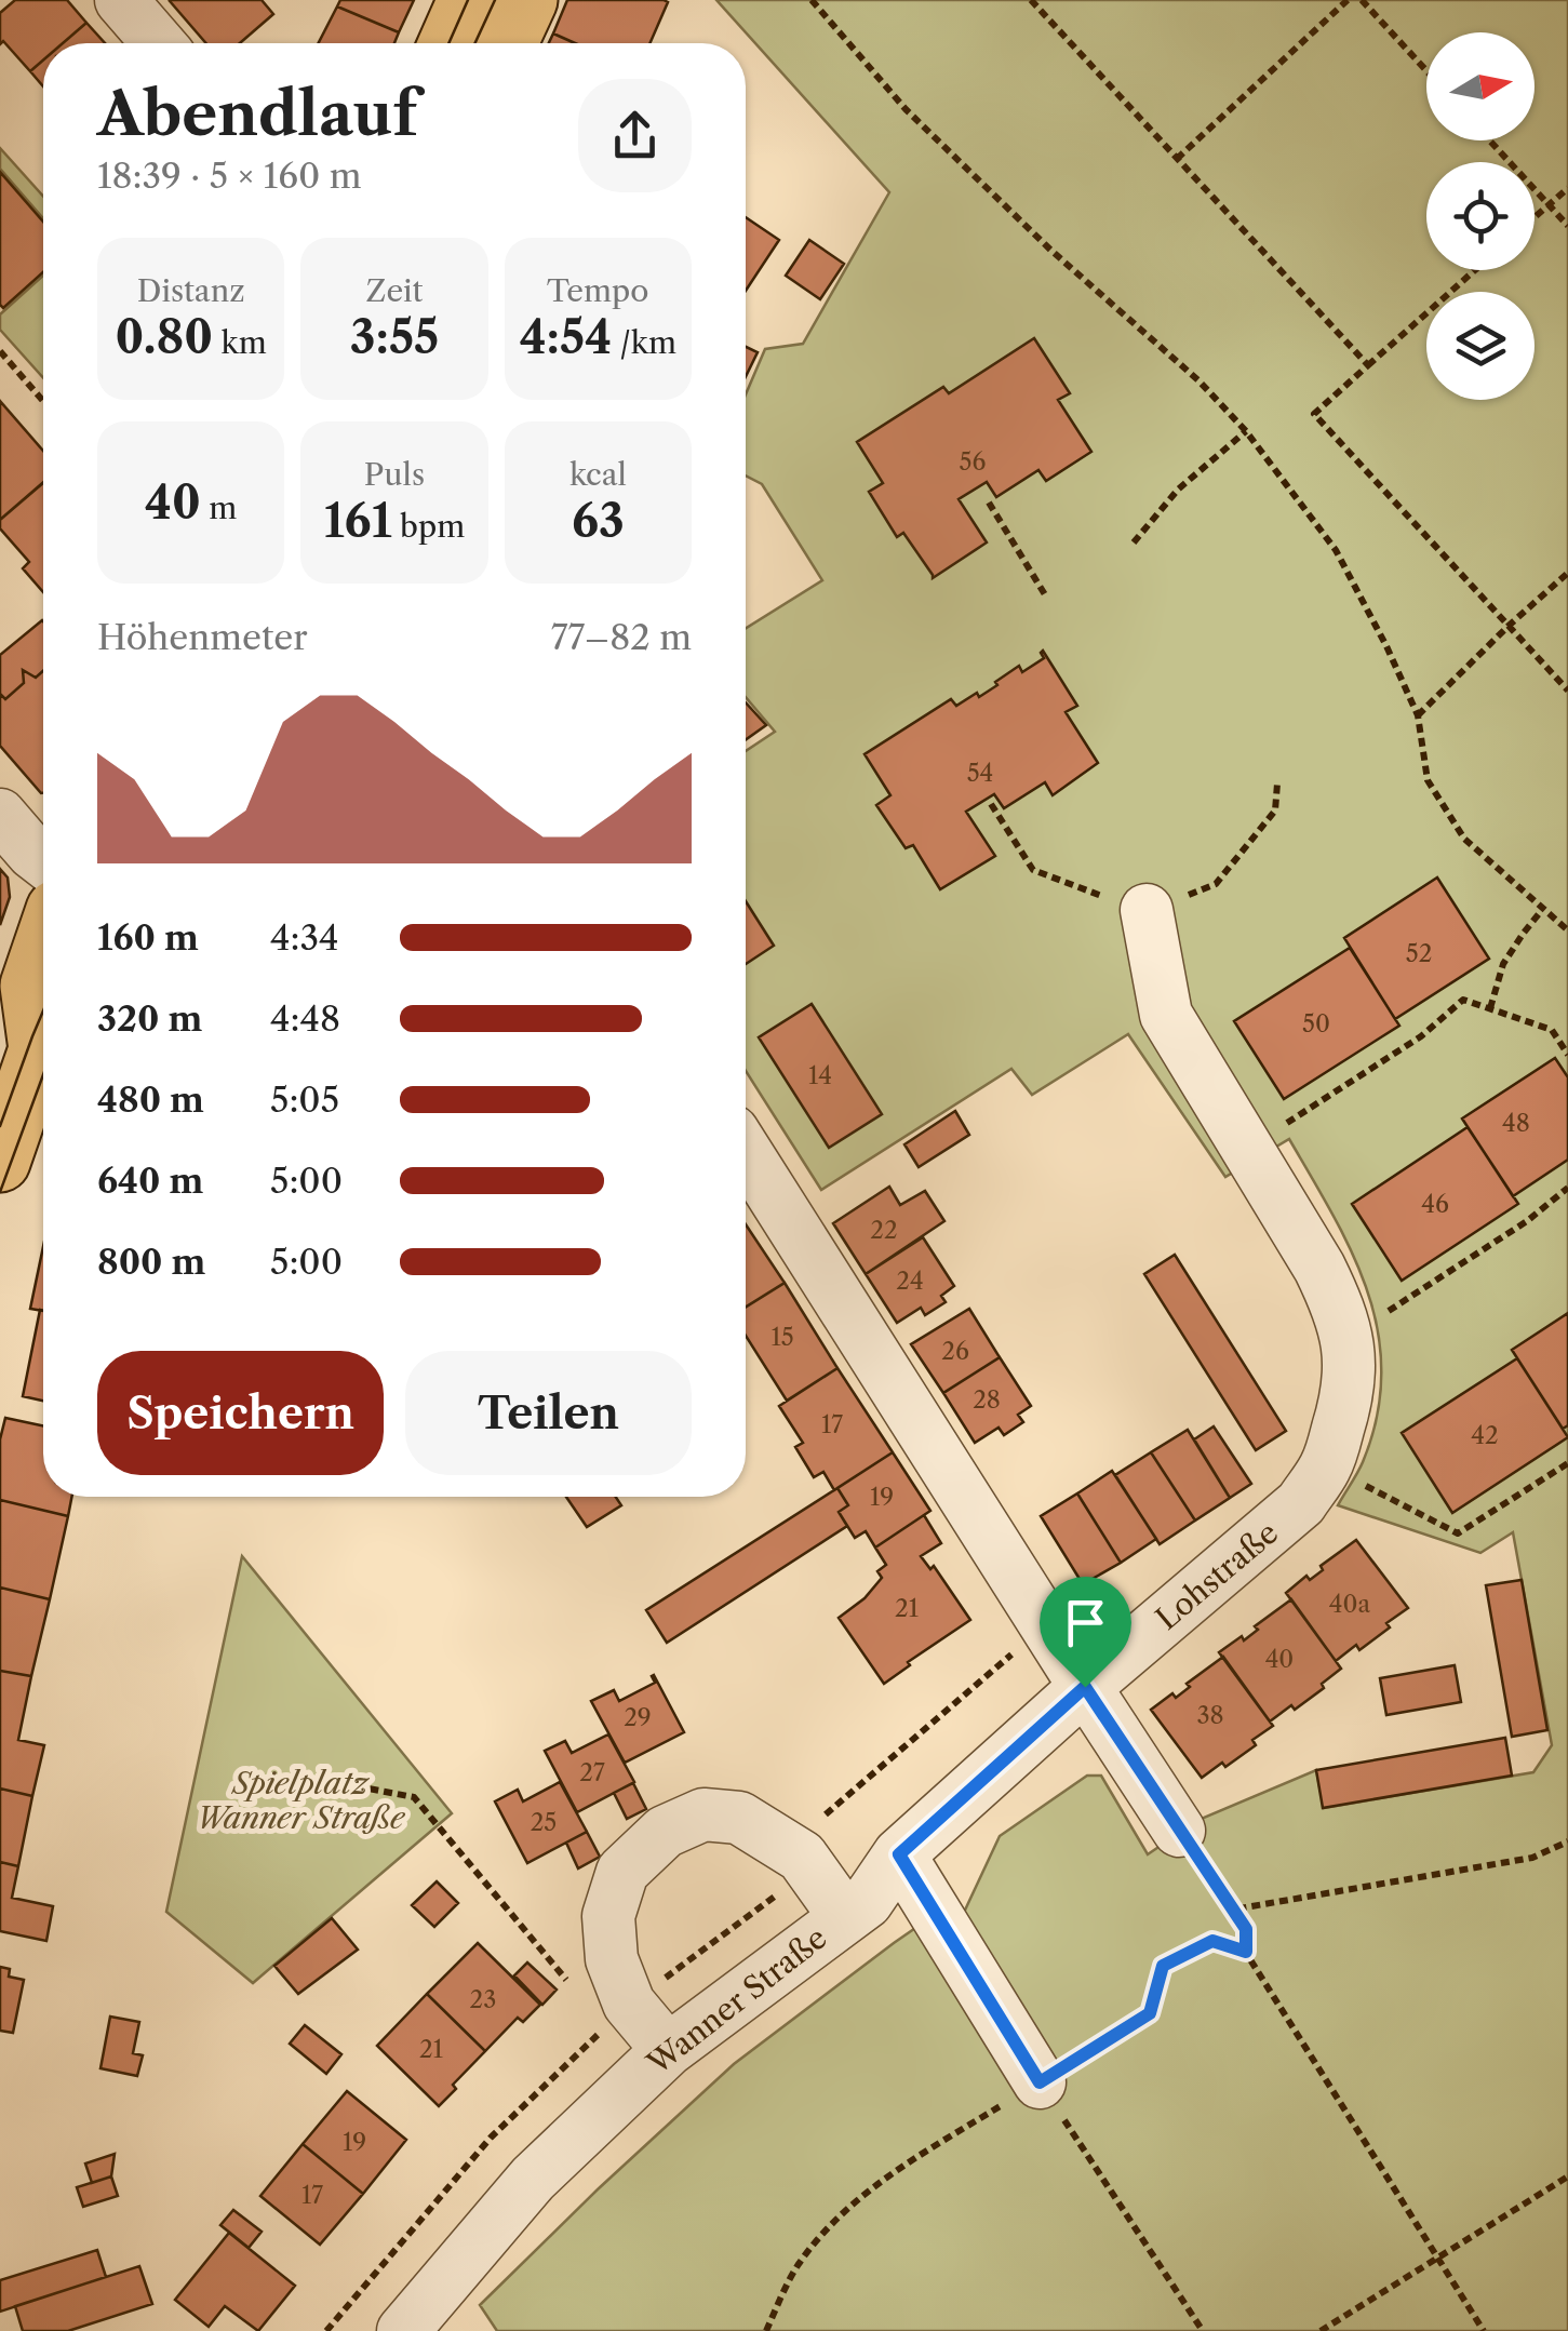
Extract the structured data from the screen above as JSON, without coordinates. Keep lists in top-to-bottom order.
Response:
{
  "streets": {
    "street": ["Lohstraße", "Wanner Straße"]
  },
  "crossings": [
    ["Lohstraße", "Wanner Straße"]
  ],
  "parks": ["Spielplatz Wanner Straße"],
  "house_numbers": [
    "56",
    "54",
    "52",
    "50",
    "14",
    "48",
    "46",
    "22",
    "24",
    "15",
    "26",
    "28",
    "17",
    "42",
    "19",
    "40a",
    "21",
    "40",
    "38",
    "29",
    "27",
    "25",
    "23",
    "21",
    "19",
    "17"
  ],
  "north": "right",
  "page": {
    "heading": ["Abendlauf", "18:39 · 5 × 160 m"],
    "stats": [
      ["Distanz", "0.80 km"],
      ["Zeit", "3:55"],
      ["Tempo", "4:54 /km"],
      ["40 m"],
      ["Puls", "161 bpm"],
      ["kcal", "63"]
    ],
    "chart": ["Höhenmeter", "77–82 m"],
    "list": [
      {
        "name": "160 m",
        "note": "4:34"
      },
      {
        "name": "320 m",
        "note": "4:48"
      },
      {
        "name": "480 m",
        "note": "5:05"
      },
      {
        "name": "640 m",
        "note": "5:00"
      },
      {
        "name": "800 m",
        "note": "5:00"
      }
    ],
    "buttons": ["Speichern", "Teilen"]
  }
}
